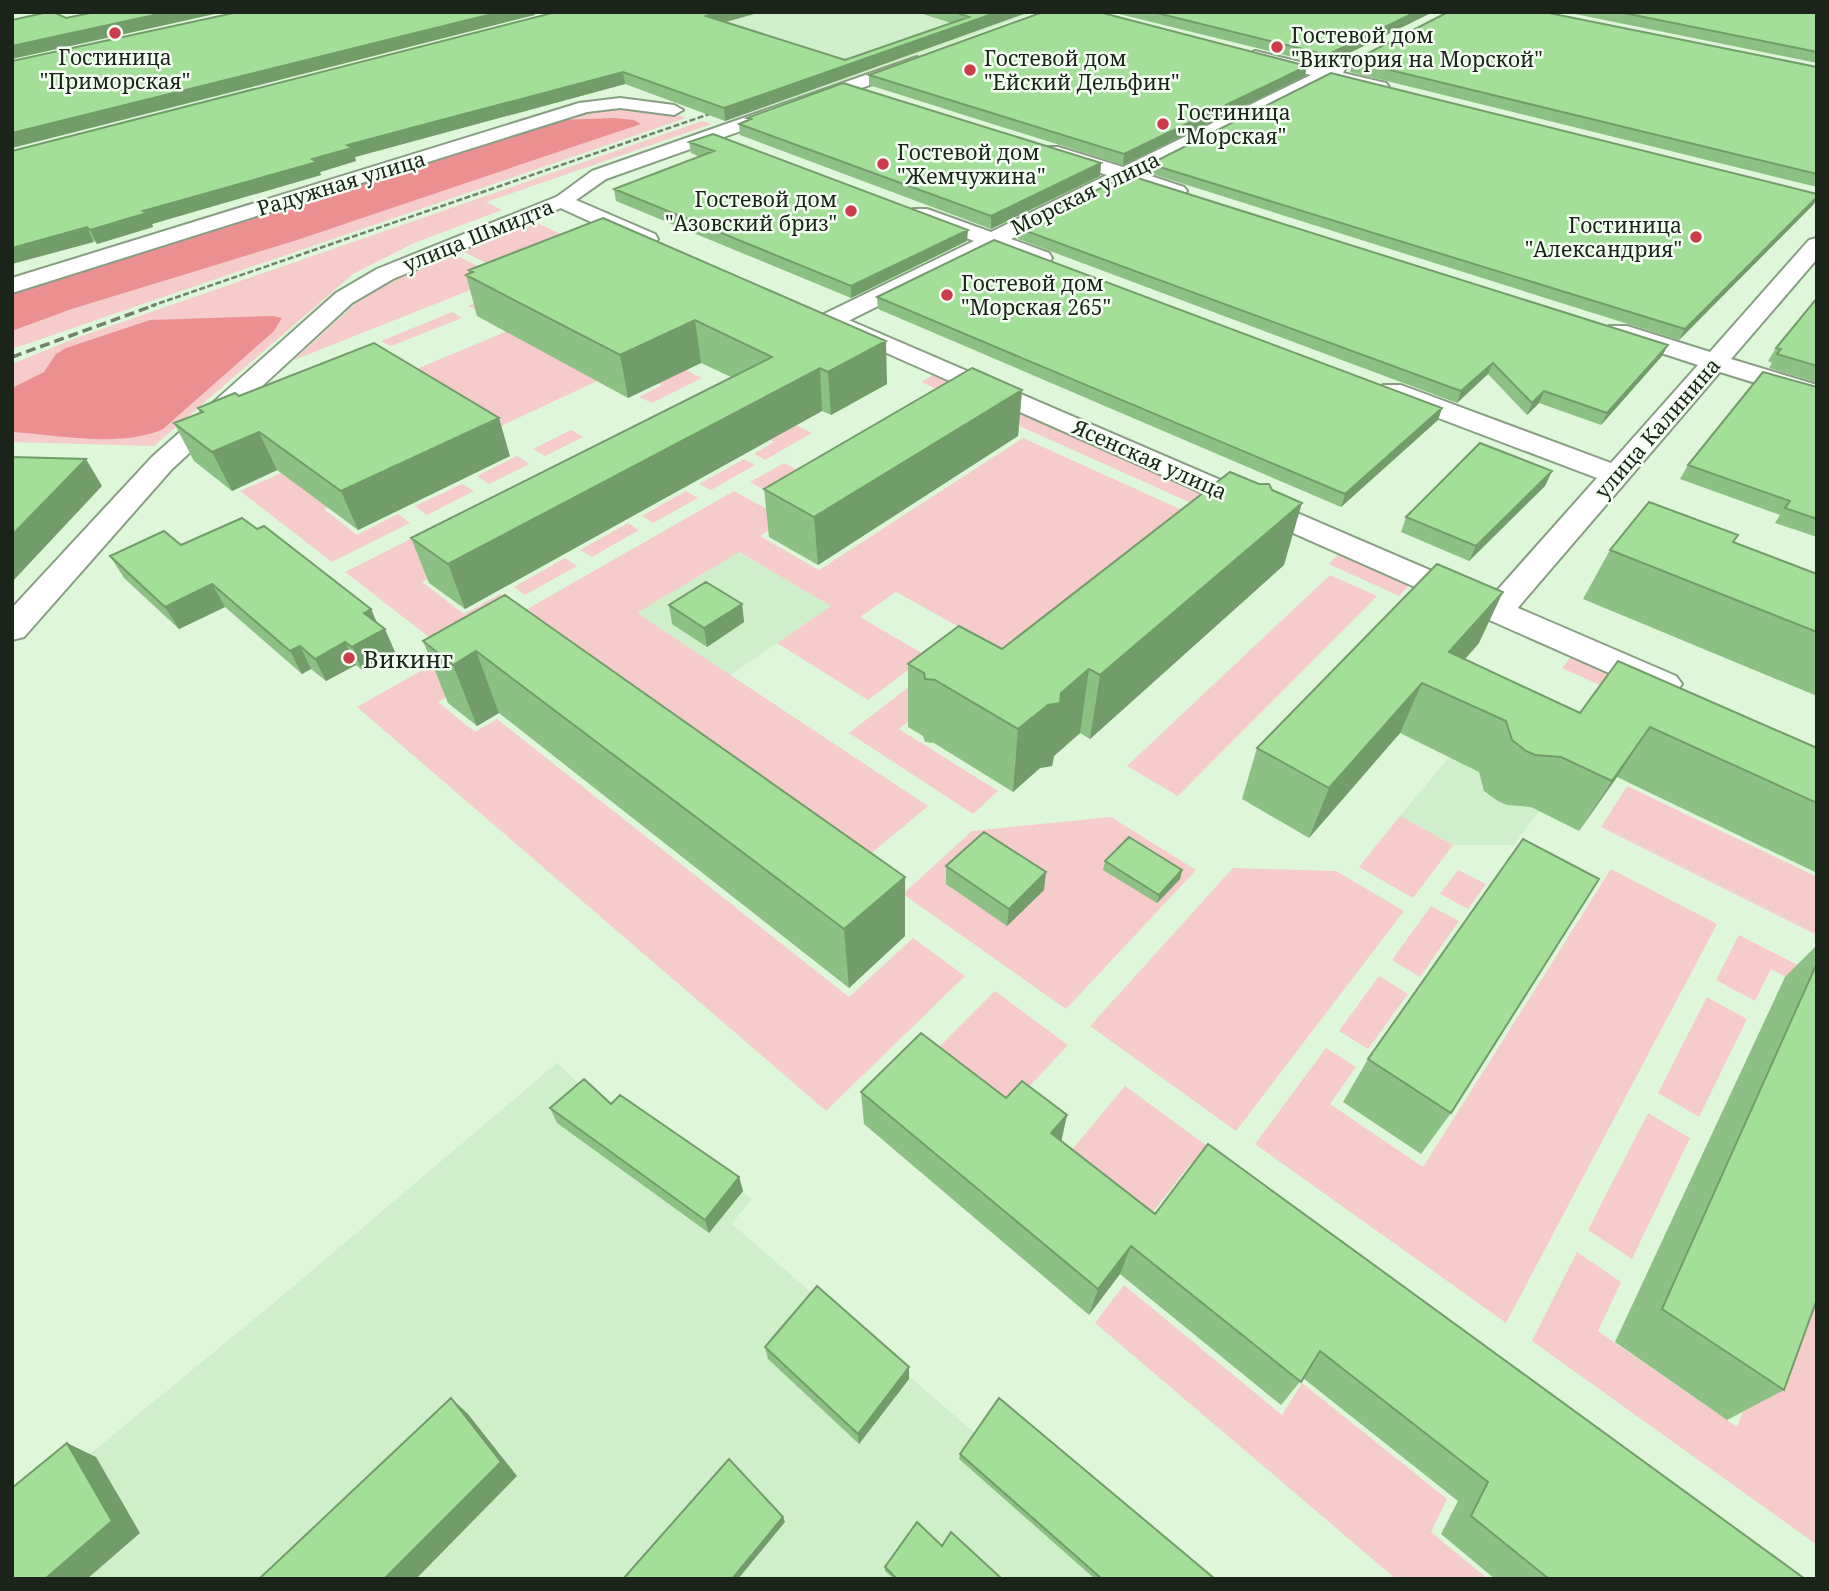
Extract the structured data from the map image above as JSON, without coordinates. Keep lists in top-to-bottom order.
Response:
{
  "streets": {
    "street": [
      "Радужная улица",
      "Морская улица",
      "улица Шмидта",
      "улица Калинина",
      "Ясенская улица"
    ]
  },
  "crossings": [
    ["Морская улица", "Ясенская улица"],
    ["улица Калинина", "Ясенская улица"]
  ],
  "places": [
    "Гостиница \"Приморская\"",
    "Гостевой дом \"Виктория на Морской\"",
    "Гостевой дом \"Ейский Дельфин\"",
    "Гостиница \"Морская\"",
    "Гостевой дом \"Жемчужина\"",
    "Гостевой дом \"Азовский бриз\"",
    "Гостиница \"Александрия\"",
    "Гостевой дом \"Морская 265\"",
    "Викинг"
  ]
}
